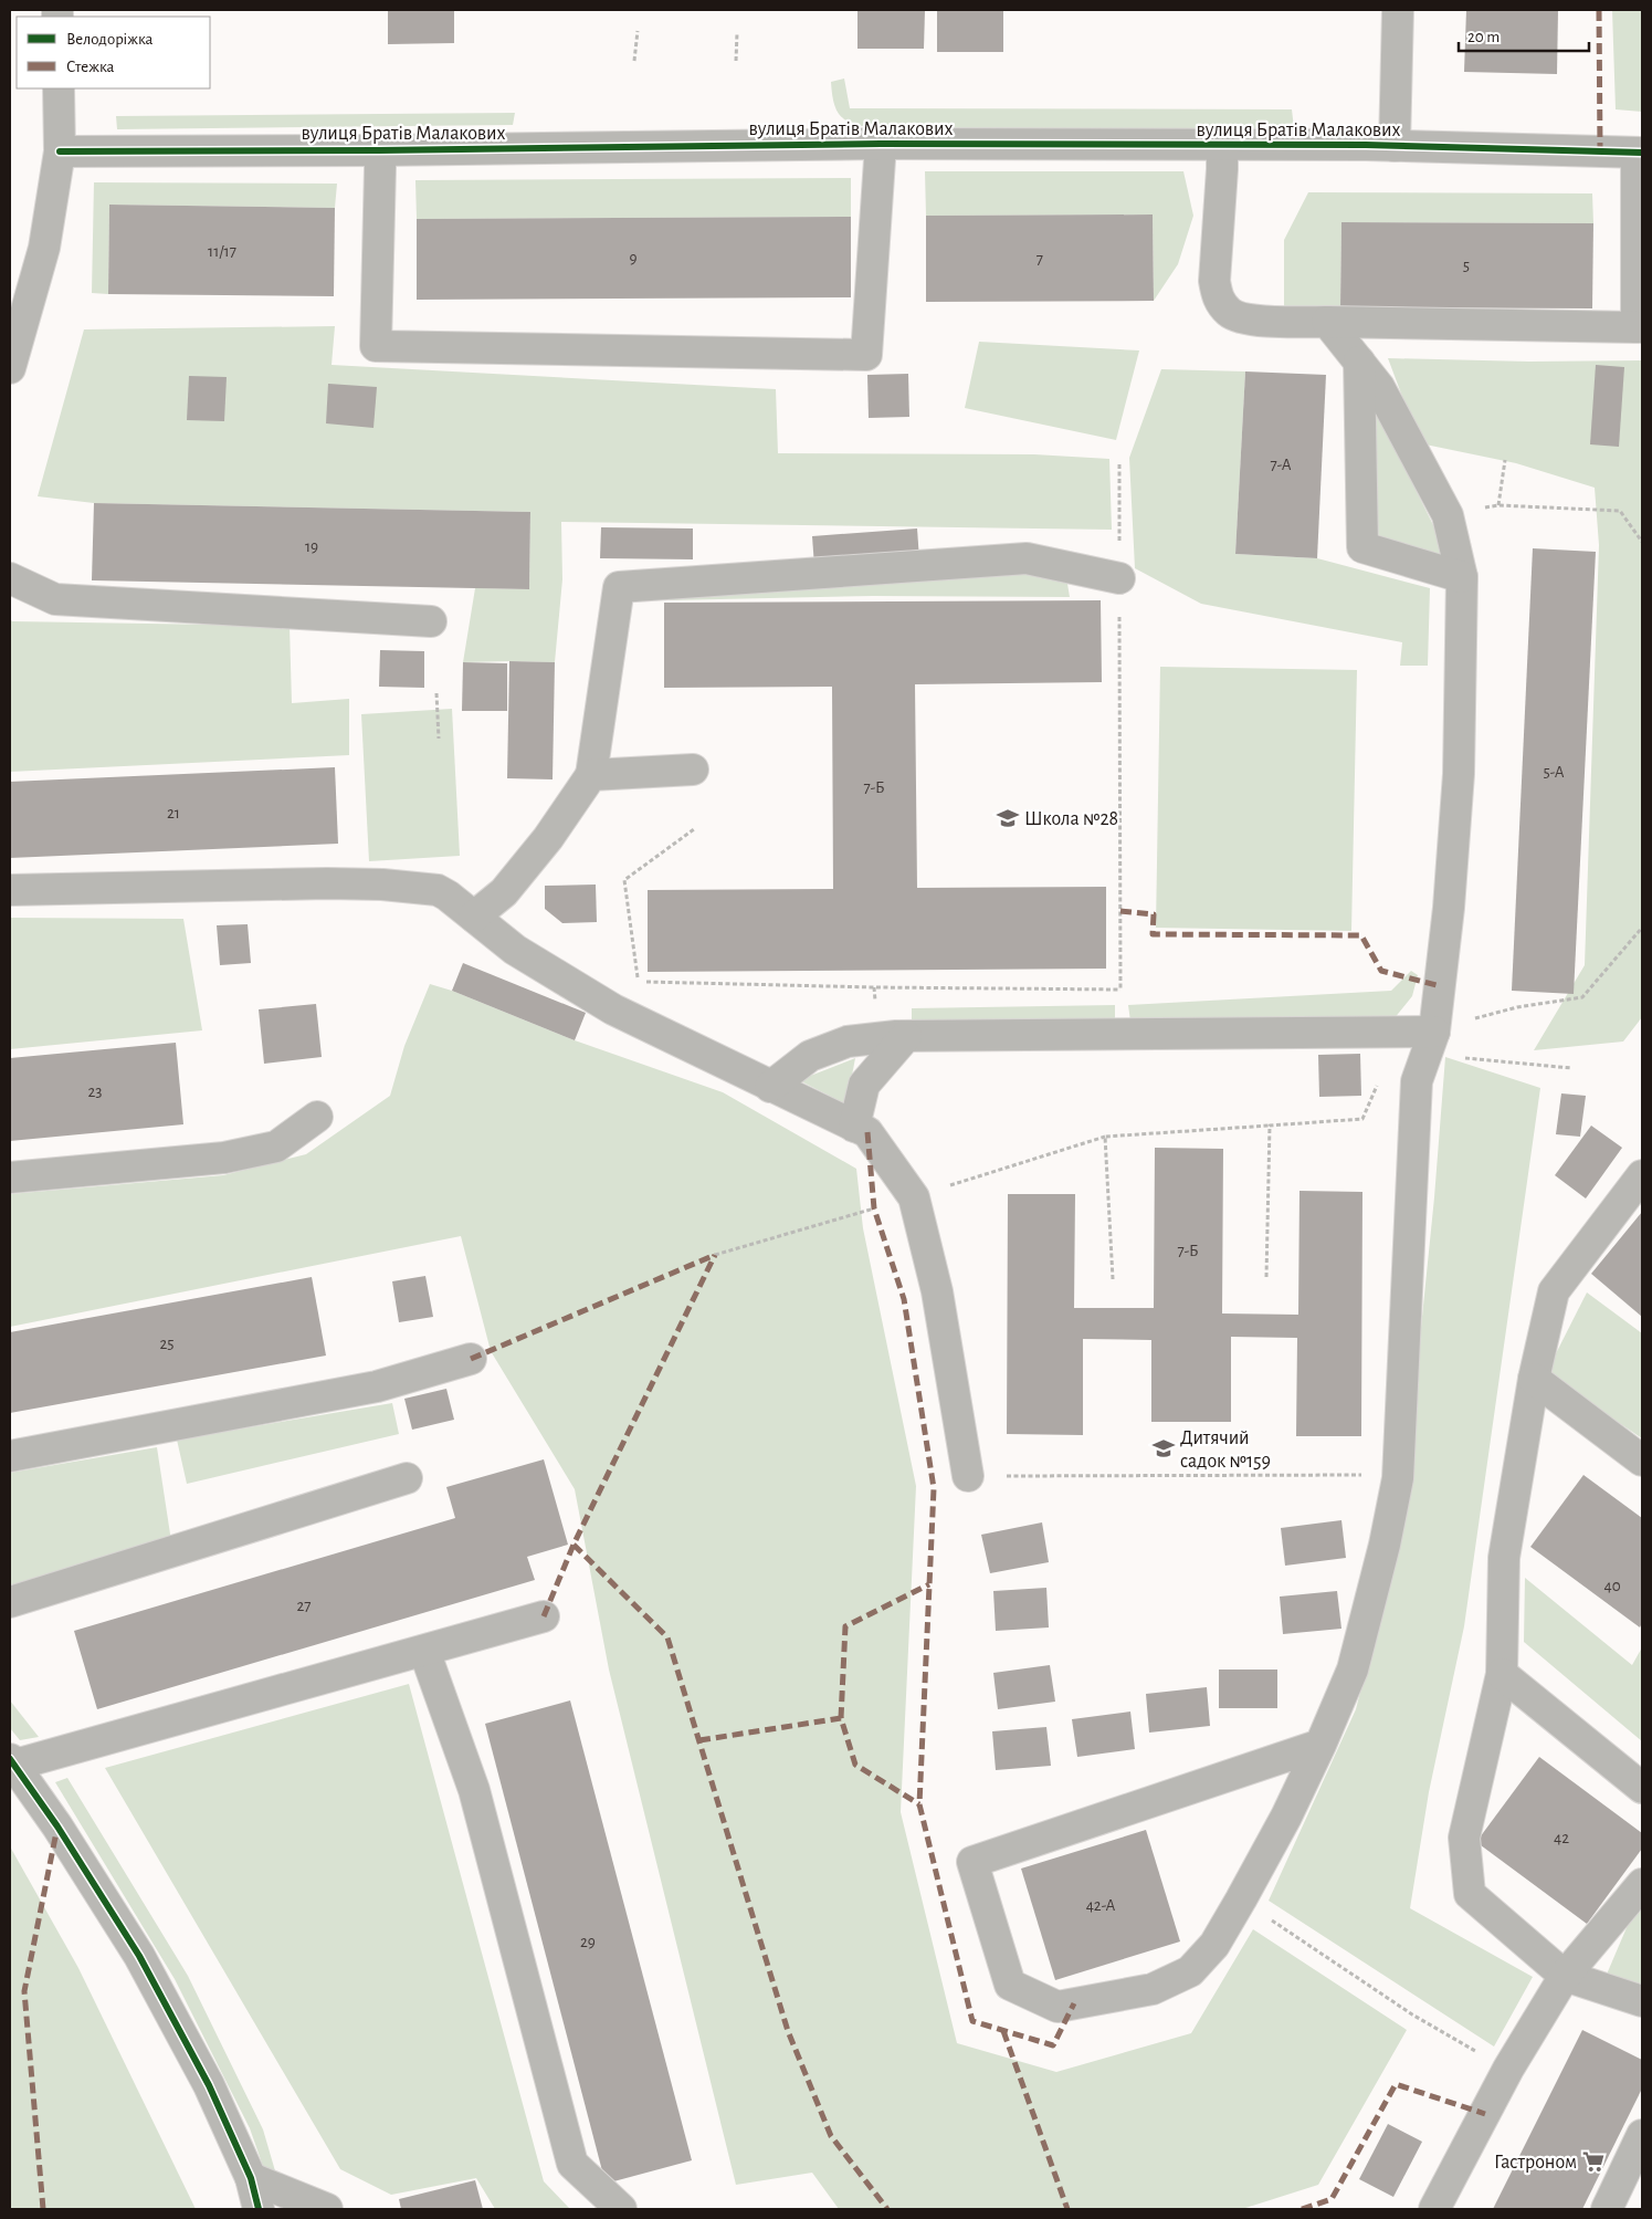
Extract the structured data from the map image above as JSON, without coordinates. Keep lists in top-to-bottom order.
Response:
{
  "streets": {
    "street": ["вулиця Братів Малакових"]
  },
  "places": {
    "school or university": ["Школа №28", "Дитячий садок №159"],
    "supermarket": ["Гастроном"]
  },
  "house_numbers": [
    "11/17",
    "9",
    "7",
    "5",
    "7-А",
    "19",
    "5-А",
    "7-Б",
    "21",
    "23",
    "7-Б",
    "25",
    "40",
    "27",
    "42",
    "42-А",
    "29"
  ],
  "legend": ["Велодоріжка", "Стежка"],
  "scale_bar": "20 m"
}
